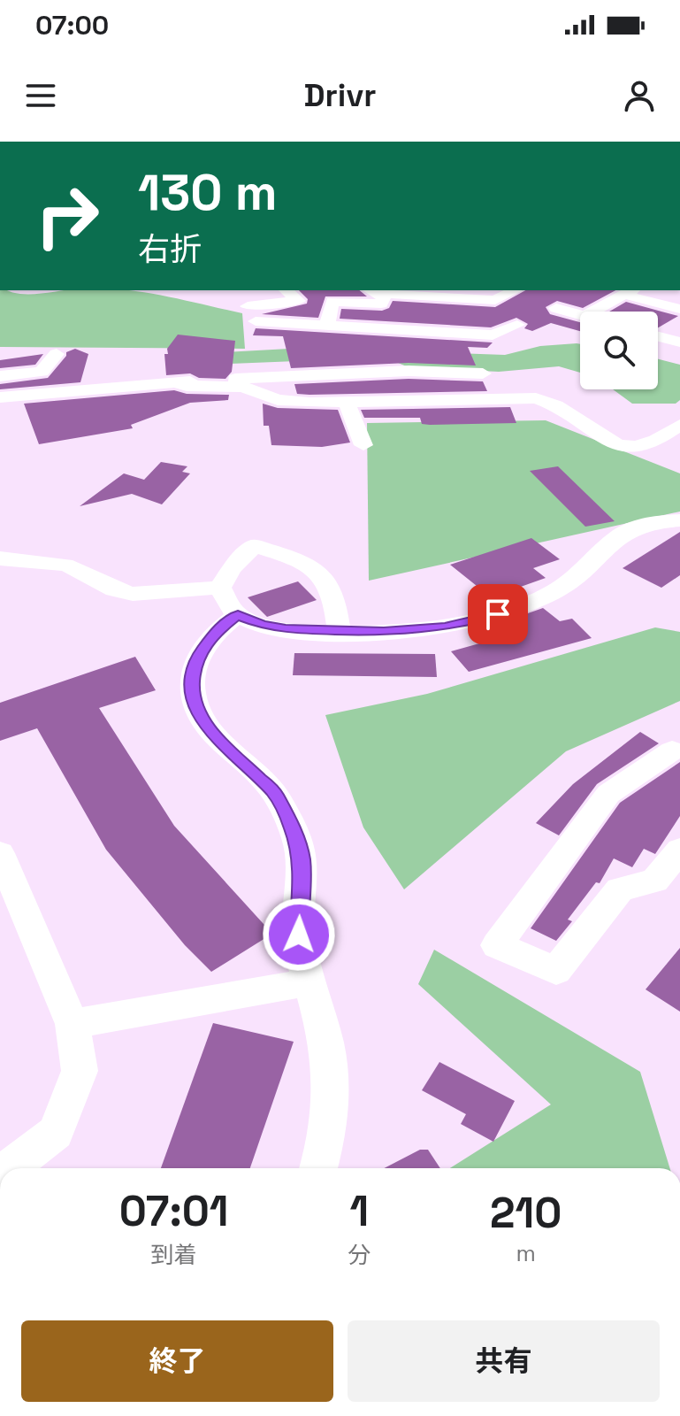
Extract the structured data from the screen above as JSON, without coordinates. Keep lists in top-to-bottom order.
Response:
{
  "page": {
    "status": "07:00",
    "header": "Drivr",
    "turn": ["130 m", "右折"],
    "eta": [
      "07:01",
      "到着",
      "1",
      "分",
      "210",
      "m"
    ],
    "buttons": ["終了", "共有"]
  }
}
